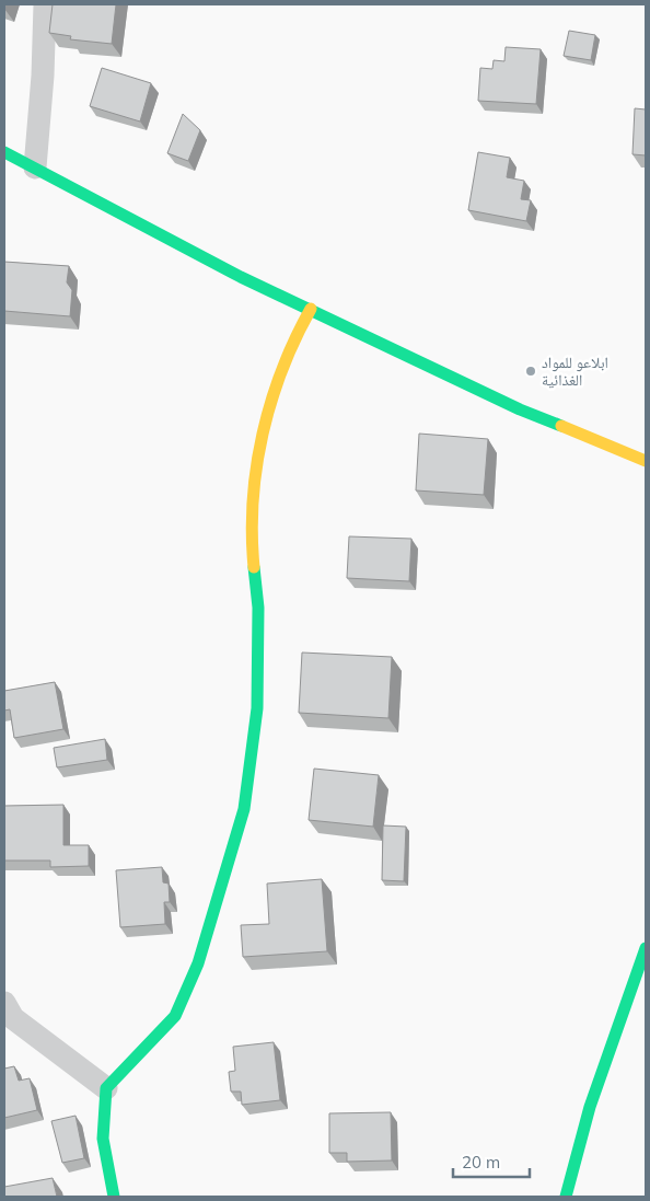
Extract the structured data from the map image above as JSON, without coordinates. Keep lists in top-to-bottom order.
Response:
{
  "places": ["ابلاعو للمواد الغذائية"],
  "scale_bar": "20 m"
}
